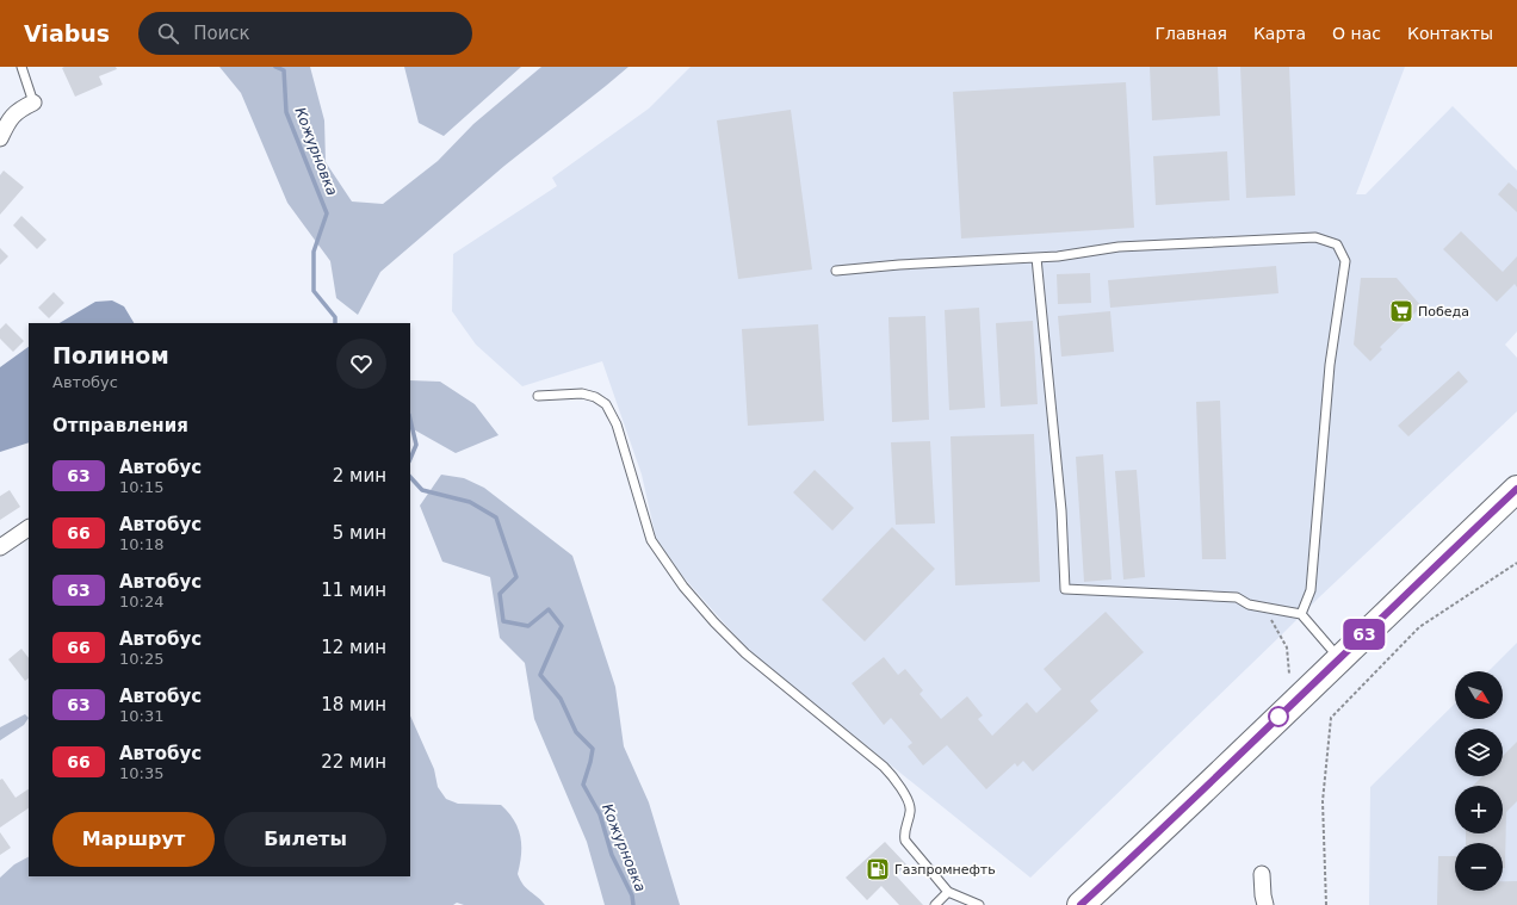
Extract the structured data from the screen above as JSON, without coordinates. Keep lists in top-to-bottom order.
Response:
{
  "water": ["Кожурновка"],
  "places": {
    "supermarket": ["Победа"],
    "fuel station": ["Газпромнефть"]
  },
  "lines": ["bus line 63"],
  "north": "bottom right",
  "page": {
    "header": "Viabus",
    "search": "Поиск",
    "nav": [
      "Главная",
      "Карта",
      "О нас",
      "Контакты"
    ],
    "on_map": "63",
    "heading": [
      ["Полином", "Автобус"],
      "Отправления"
    ],
    "list": [
      {
        "mark": "63",
        "name": "Автобус",
        "note": "10:15",
        "value": "2 мин"
      },
      {
        "mark": "66",
        "name": "Автобус",
        "note": "10:18",
        "value": "5 мин"
      },
      {
        "mark": "63",
        "name": "Автобус",
        "note": "10:24",
        "value": "11 мин"
      },
      {
        "mark": "66",
        "name": "Автобус",
        "note": "10:25",
        "value": "12 мин"
      },
      {
        "mark": "63",
        "name": "Автобус",
        "note": "10:31",
        "value": "18 мин"
      },
      {
        "mark": "66",
        "name": "Автобус",
        "note": "10:35",
        "value": "22 мин"
      }
    ],
    "map_buttons": ["+", "−"],
    "buttons": ["Маршрут", "Билеты"]
  }
}
